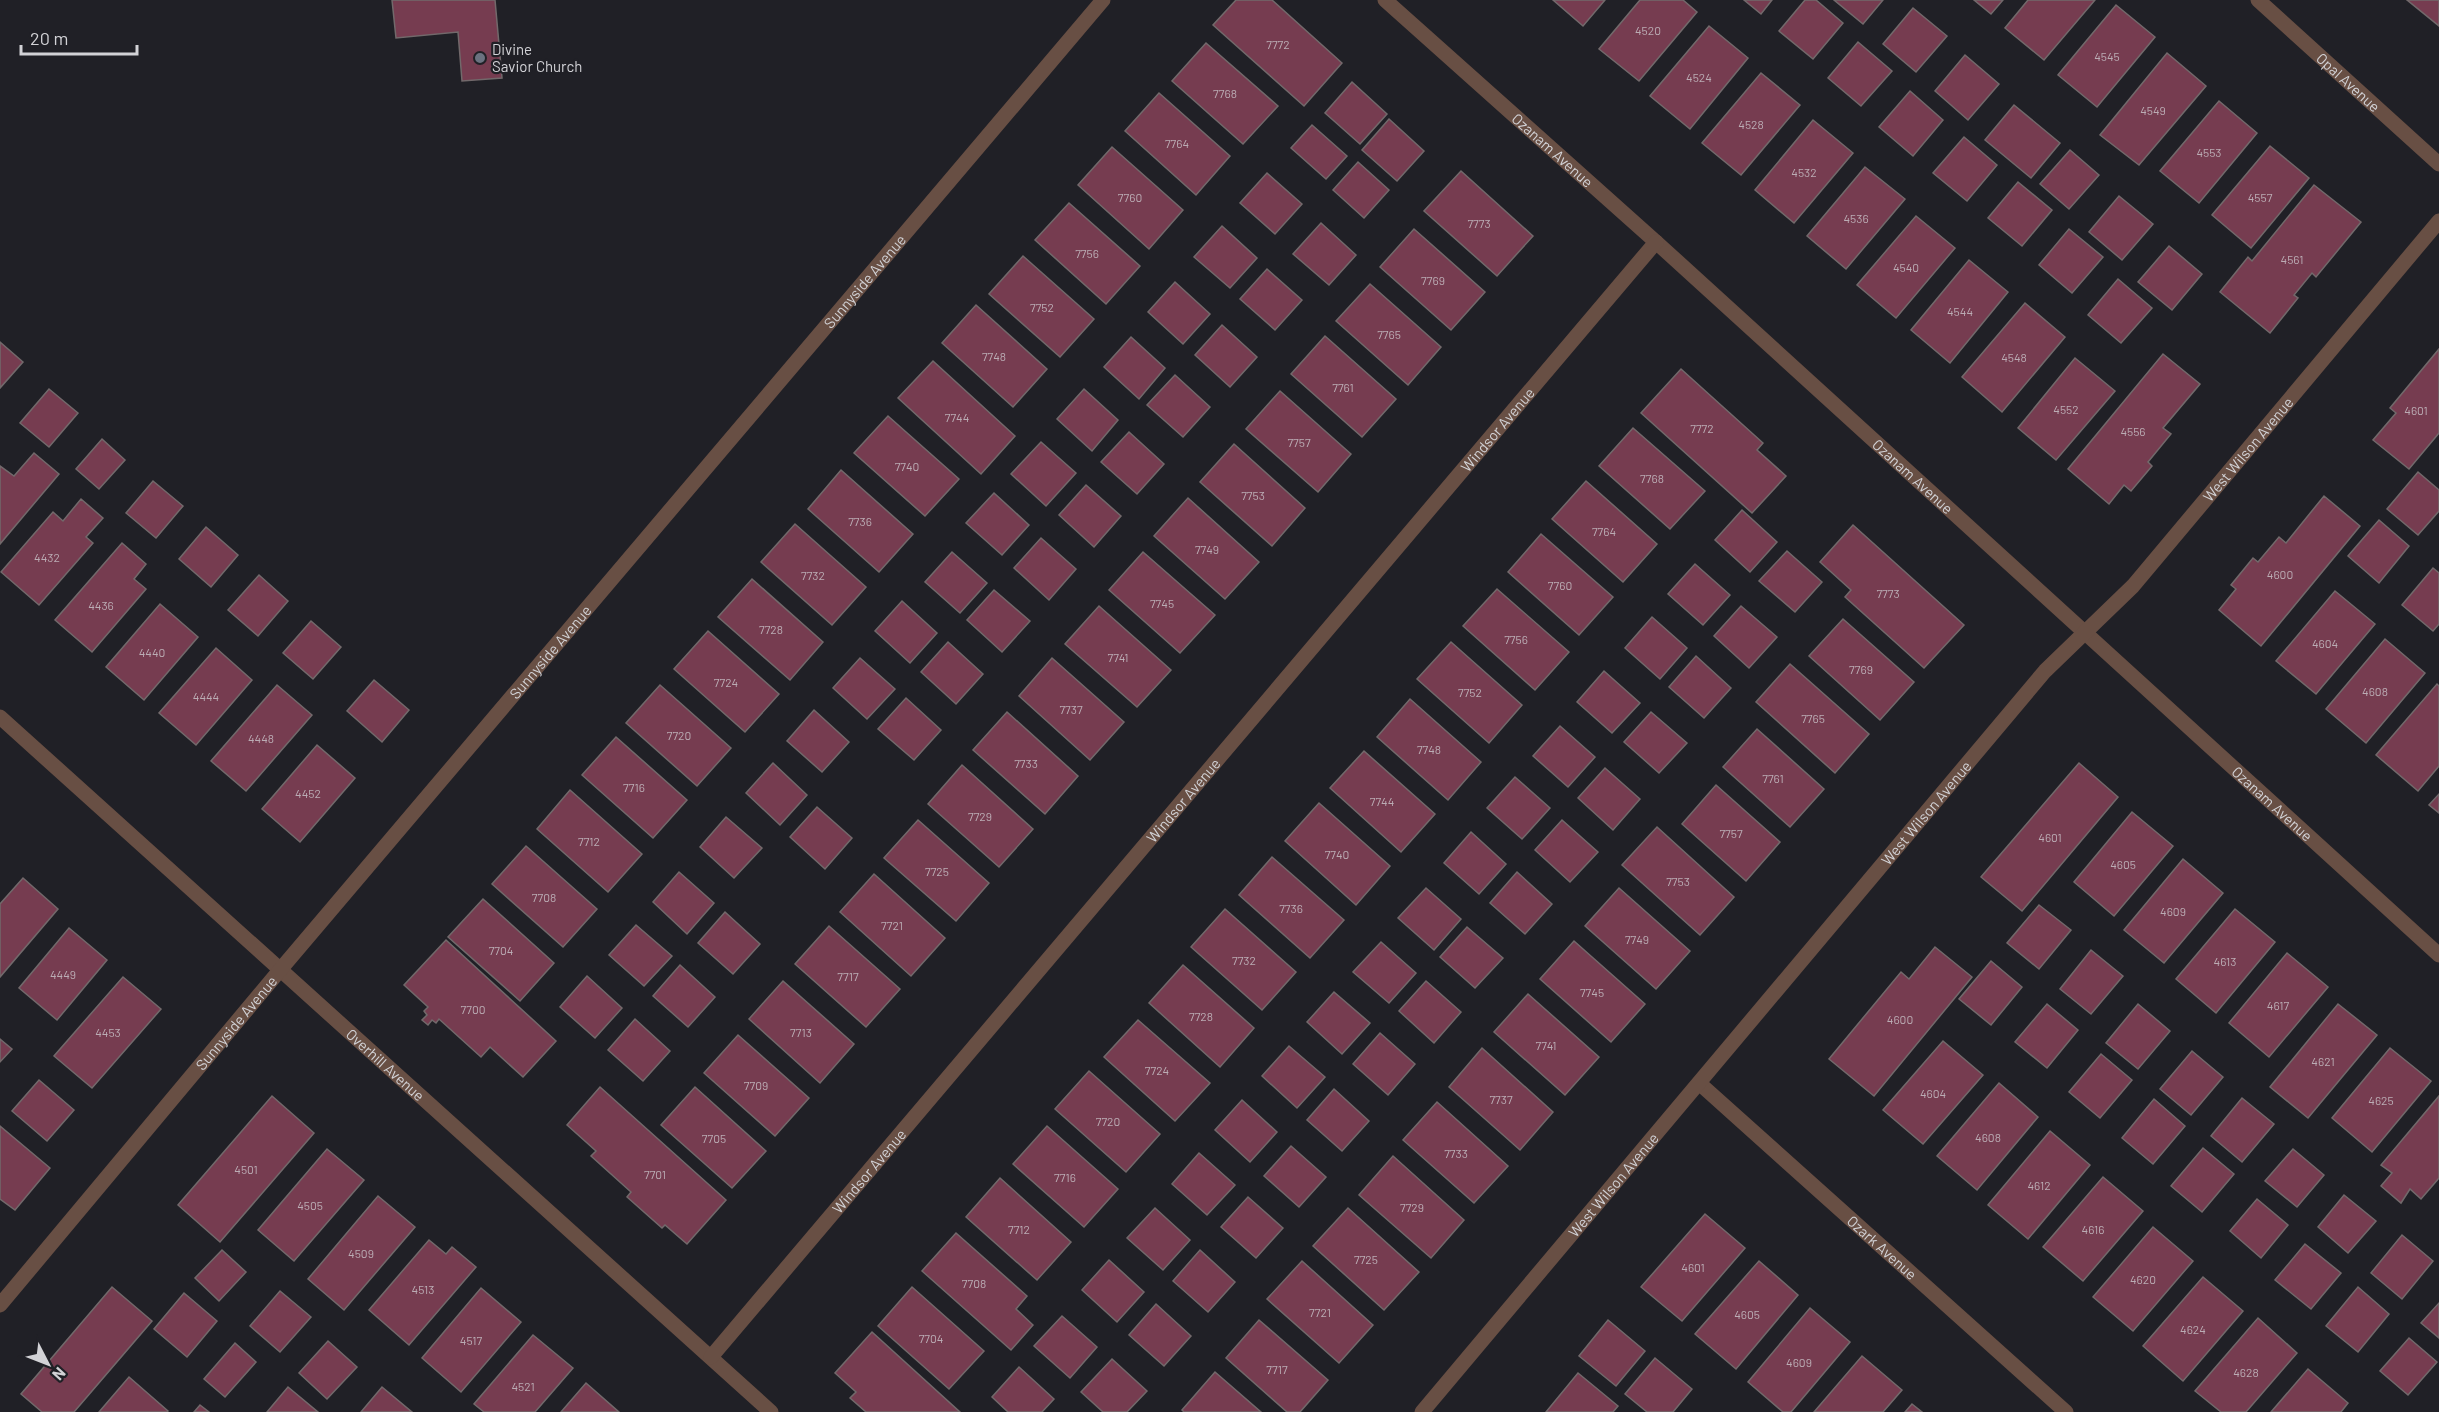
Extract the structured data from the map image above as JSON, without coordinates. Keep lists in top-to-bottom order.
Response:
{
  "streets": {
    "street": [
      "Opal Avenue",
      "Ozanam Avenue",
      "Sunnyside Avenue",
      "Windsor Avenue",
      "West Wilson Avenue",
      "Overhill Avenue",
      "Ozark Avenue"
    ]
  },
  "crossings": [
    ["Ozanam Avenue", "Windsor Avenue"],
    ["Ozanam Avenue", "West Wilson Avenue"],
    ["Sunnyside Avenue", "Overhill Avenue"],
    ["Windsor Avenue", "Overhill Avenue"],
    ["West Wilson Avenue", "Ozark Avenue"]
  ],
  "places": ["Divine Savior Church"],
  "house_numbers": [
    "4520",
    "7772",
    "4545",
    "4524",
    "7768",
    "4549",
    "4528",
    "7764",
    "4553",
    "4532",
    "7760",
    "4557",
    "4536",
    "7773",
    "7756",
    "4561",
    "4540",
    "7769",
    "7752",
    "4544",
    "7765",
    "7748",
    "4548",
    "7761",
    "4552",
    "4601",
    "7744",
    "7772",
    "4556",
    "7757",
    "7740",
    "7768",
    "7753",
    "7736",
    "7764",
    "7749",
    "4432",
    "4600",
    "7732",
    "7760",
    "7773",
    "7745",
    "4436",
    "7728",
    "7756",
    "4604",
    "4440",
    "7741",
    "7769",
    "7724",
    "4608",
    "7752",
    "4444",
    "7737",
    "7765",
    "7720",
    "4448",
    "7748",
    "7733",
    "7761",
    "7716",
    "4452",
    "7744",
    "7729",
    "7757",
    "4601",
    "7712",
    "7740",
    "4605",
    "7725",
    "7753",
    "7708",
    "7736",
    "4609",
    "7721",
    "7749",
    "7704",
    "7732",
    "4613",
    "4449",
    "7717",
    "7745",
    "4617",
    "7700",
    "7728",
    "4600",
    "4453",
    "7713",
    "7741",
    "4621",
    "7724",
    "7709",
    "4604",
    "7737",
    "4625",
    "7720",
    "4608",
    "7705",
    "7733",
    "4501",
    "7701",
    "7716",
    "4612",
    "4505",
    "7729",
    "7712",
    "4616",
    "4509",
    "7725",
    "4601",
    "4620",
    "7708",
    "4513",
    "7721",
    "4605",
    "4624",
    "7704",
    "4517",
    "4609",
    "7717",
    "4628",
    "4521"
  ],
  "scale_bar": "20 m",
  "north": "bottom right"
}
